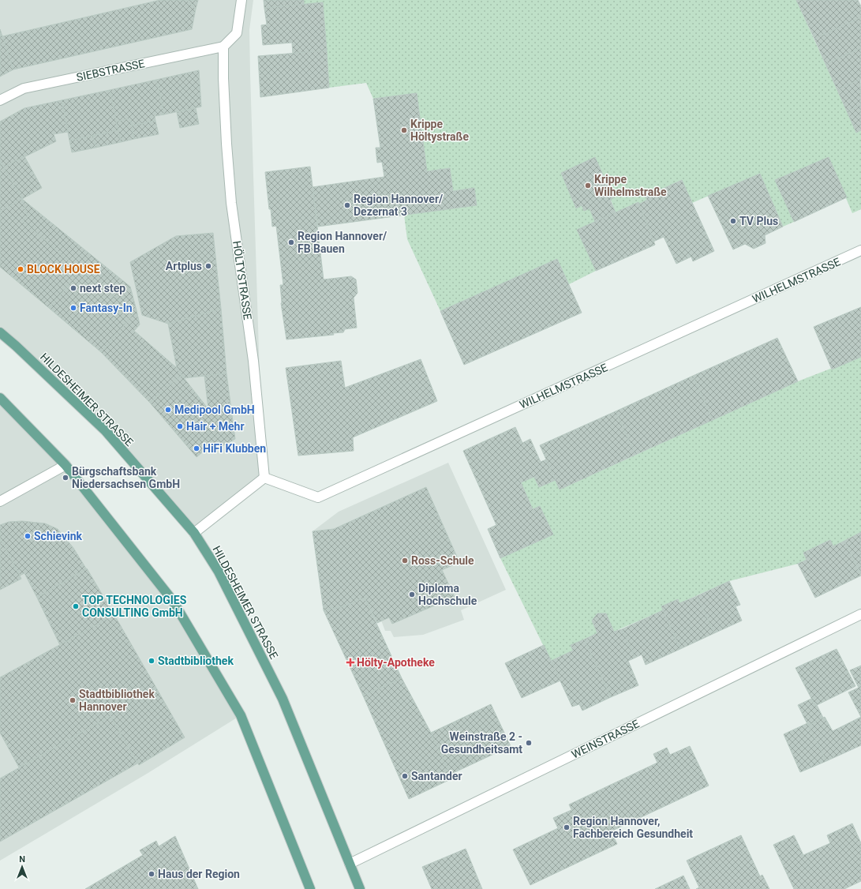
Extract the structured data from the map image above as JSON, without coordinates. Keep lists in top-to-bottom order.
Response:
{
  "streets": {
    "main road": ["HILDESHEIMER STRASSE"],
    "street": [
      "SIEBSTRASSE",
      "HÖLTYSTRASSE",
      "WILHELMSTRASSE",
      "WEINSTRASSE"
    ]
  },
  "crossings": [
    ["SIEBSTRASSE", "HÖLTYSTRASSE"],
    ["HÖLTYSTRASSE", "WILHELMSTRASSE"],
    ["HILDESHEIMER STRASSE", "WEINSTRASSE"]
  ],
  "places": {
    "other": [
      "Krippe Höltystraße",
      "Krippe Wilhelmstraße",
      "Region Hannover/ Dezernat 3",
      "TV Plus",
      "Region Hannover/ FB Bauen",
      "Artplus",
      "BLOCK HOUSE",
      "next step",
      "Fantasy-In",
      "Medipool GmbH",
      "Hair + Mehr",
      "HiFi Klubben",
      "Bürgschaftsbank Niedersachsen GmbH",
      "Schievink",
      "Ross-Schule",
      "Diploma Hochschule",
      "TOP TECHNOLOGIES CONSULTING GmbH",
      "Stadtbibliothek",
      "Stadtbibliothek Hannover",
      "Weinstraße 2 - Gesundheitsamt",
      "Santander",
      "Region Hannover, Fachbereich Gesundheit",
      "Haus der Region"
    ],
    "health": ["Hölty-Apotheke"]
  },
  "north": "top"
}
